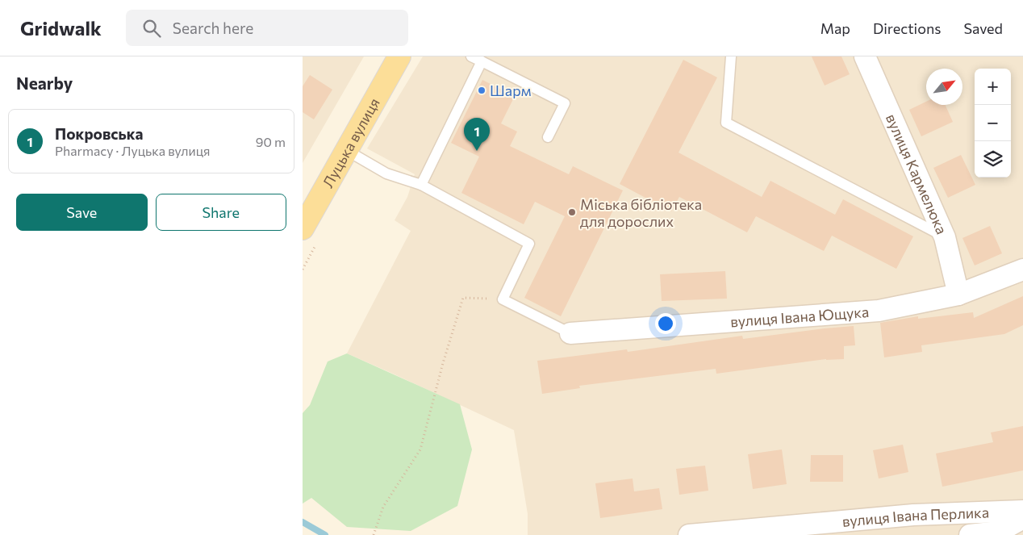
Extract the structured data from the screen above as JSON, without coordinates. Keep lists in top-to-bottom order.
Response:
{
  "streets": {
    "main road": ["Луцька вулиця"],
    "street": ["вулиця Кармелюка", "вулиця Івана Ющука", "вулиця Івана Перлика"]
  },
  "crossings": [
    ["вулиця Кармелюка", "вулиця Івана Ющука"]
  ],
  "places": ["Шарм", "Міська бібліотека для дорослих"],
  "north": "top right",
  "page": {
    "header": "Gridwalk",
    "search": "Search here",
    "nav": ["Map", "Directions", "Saved"],
    "heading": "Nearby",
    "map_buttons": ["+", "−"],
    "list": [
      {
        "mark": "1",
        "name": "Покровська",
        "note": "Pharmacy · Луцька вулиця",
        "value": "90 m"
      }
    ],
    "pins": "1",
    "buttons": ["Save", "Share"]
  }
}
